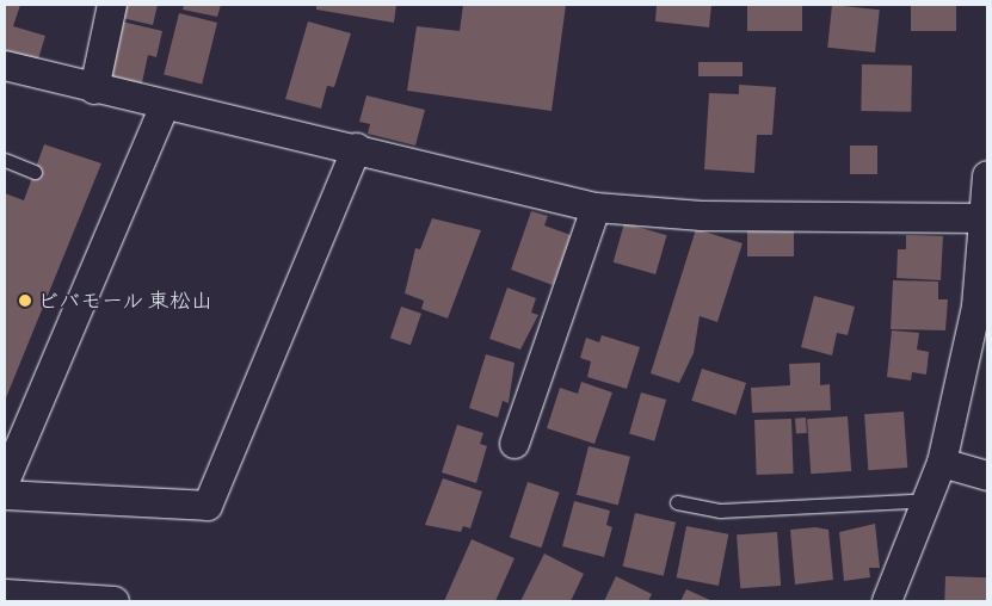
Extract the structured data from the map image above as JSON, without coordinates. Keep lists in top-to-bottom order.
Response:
{
  "places": ["ビバモール 東松山"]
}
